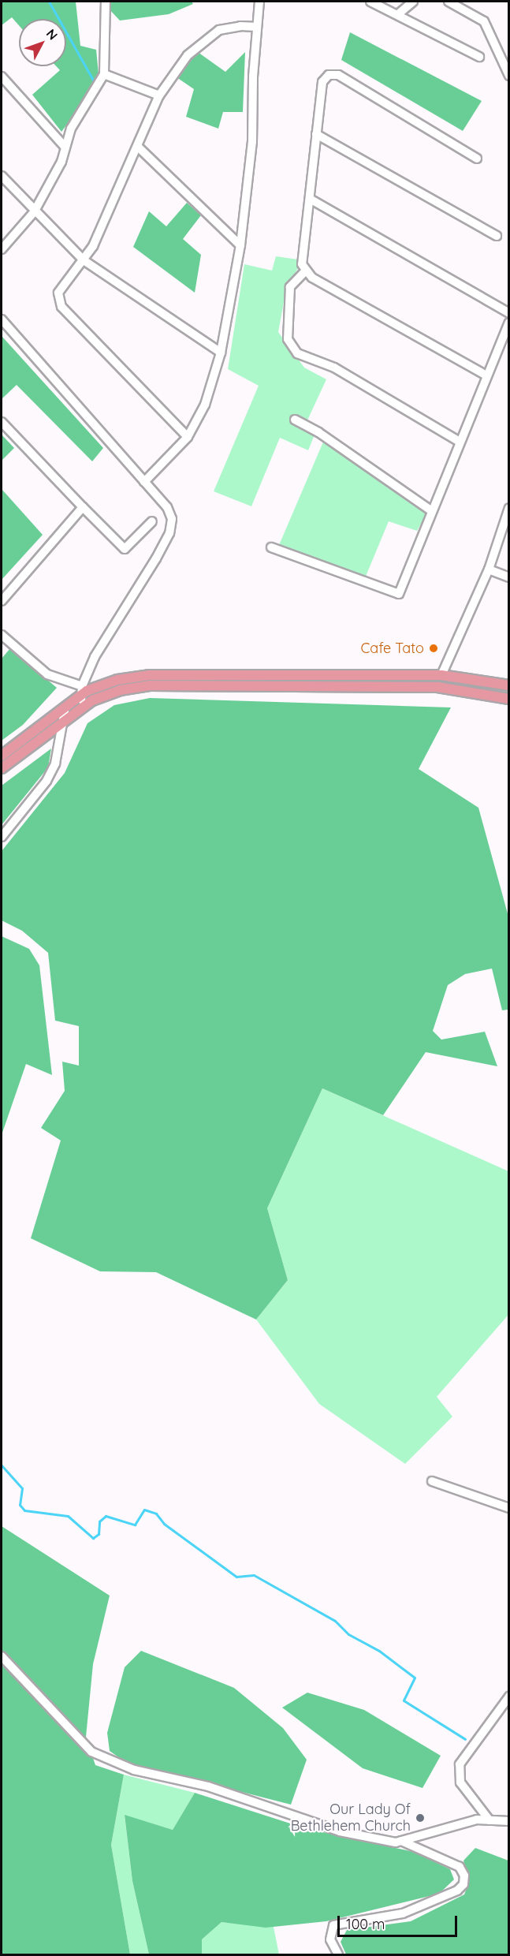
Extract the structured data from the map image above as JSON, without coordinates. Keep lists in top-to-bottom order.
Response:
{
  "places": ["Cafe Tato", "Our Lady Of Bethlehem Church"],
  "scale_bar": "100 m",
  "north": "top right"
}
